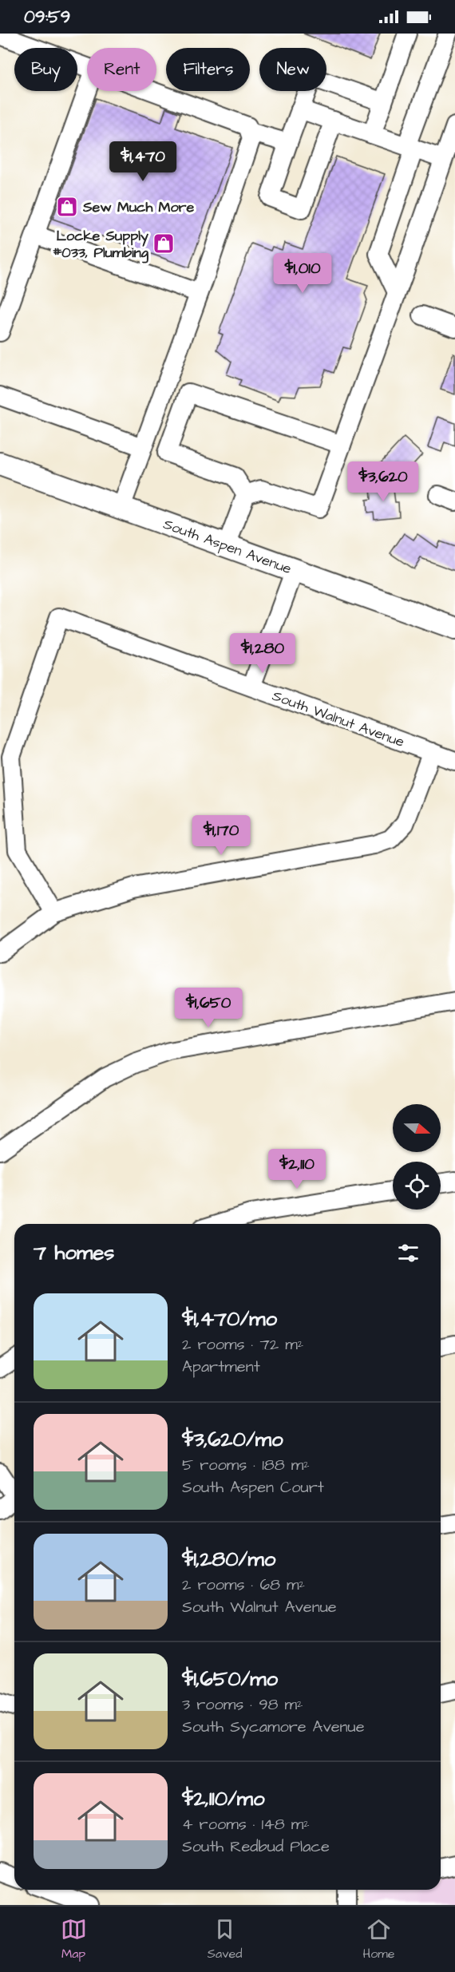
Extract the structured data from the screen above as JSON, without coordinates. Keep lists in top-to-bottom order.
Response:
{
  "streets": {
    "main road": ["South Aspen Avenue"],
    "street": ["South Walnut Avenue"]
  },
  "places": {
    "shop": ["Sew Much More", "Locke Supply #033, Plumbing"]
  },
  "north": "right",
  "page": {
    "status": "09:59",
    "chip": [
      "Buy",
      "Rent",
      "Filters",
      "New"
    ],
    "price": [
      "$1,470",
      "$1,010",
      "$3,620",
      "$1,280",
      "$1,170",
      "$1,650",
      "$2,110"
    ],
    "heading": "7 homes",
    "list": [
      {
        "name": "$1,470/mo",
        "note": "2 rooms · 72 m² · Apartment"
      },
      {
        "name": "$3,620/mo",
        "note": "5 rooms · 188 m² · South Aspen Court"
      },
      {
        "name": "$1,280/mo",
        "note": "2 rooms · 68 m² · South Walnut Avenue"
      },
      {
        "name": "$1,650/mo",
        "note": "3 rooms · 98 m² · South Sycamore Avenue"
      },
      {
        "name": "$2,110/mo",
        "note": "4 rooms · 148 m² · South Redbud Place"
      }
    ],
    "tabs": ["Map", "Saved", "Home"]
  }
}
